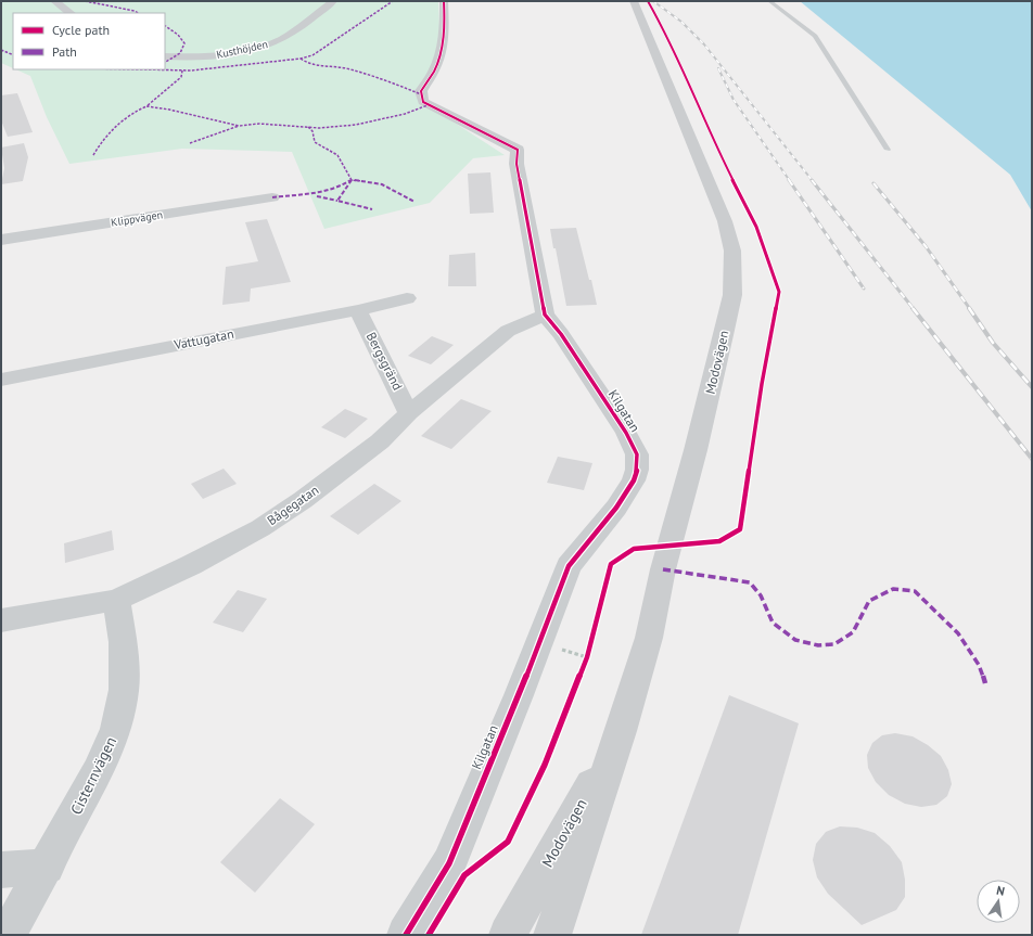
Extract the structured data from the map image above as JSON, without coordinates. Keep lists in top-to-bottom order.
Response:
{
  "streets": {
    "main road": ["Modovägen"],
    "street": [
      "Kusthöjden",
      "Klippvägen",
      "Vattugatan",
      "Bergsgränd",
      "Kilgatan",
      "Bågegatan",
      "Cisternvägen"
    ]
  },
  "crossings": [
    ["Vattugatan", "Bergsgränd"],
    ["Bergsgränd", "Bågegatan"],
    ["Kilgatan", "Bågegatan"],
    ["Bågegatan", "Cisternvägen"]
  ],
  "legend": ["Cycle path", "Path"],
  "north": "top"
}
